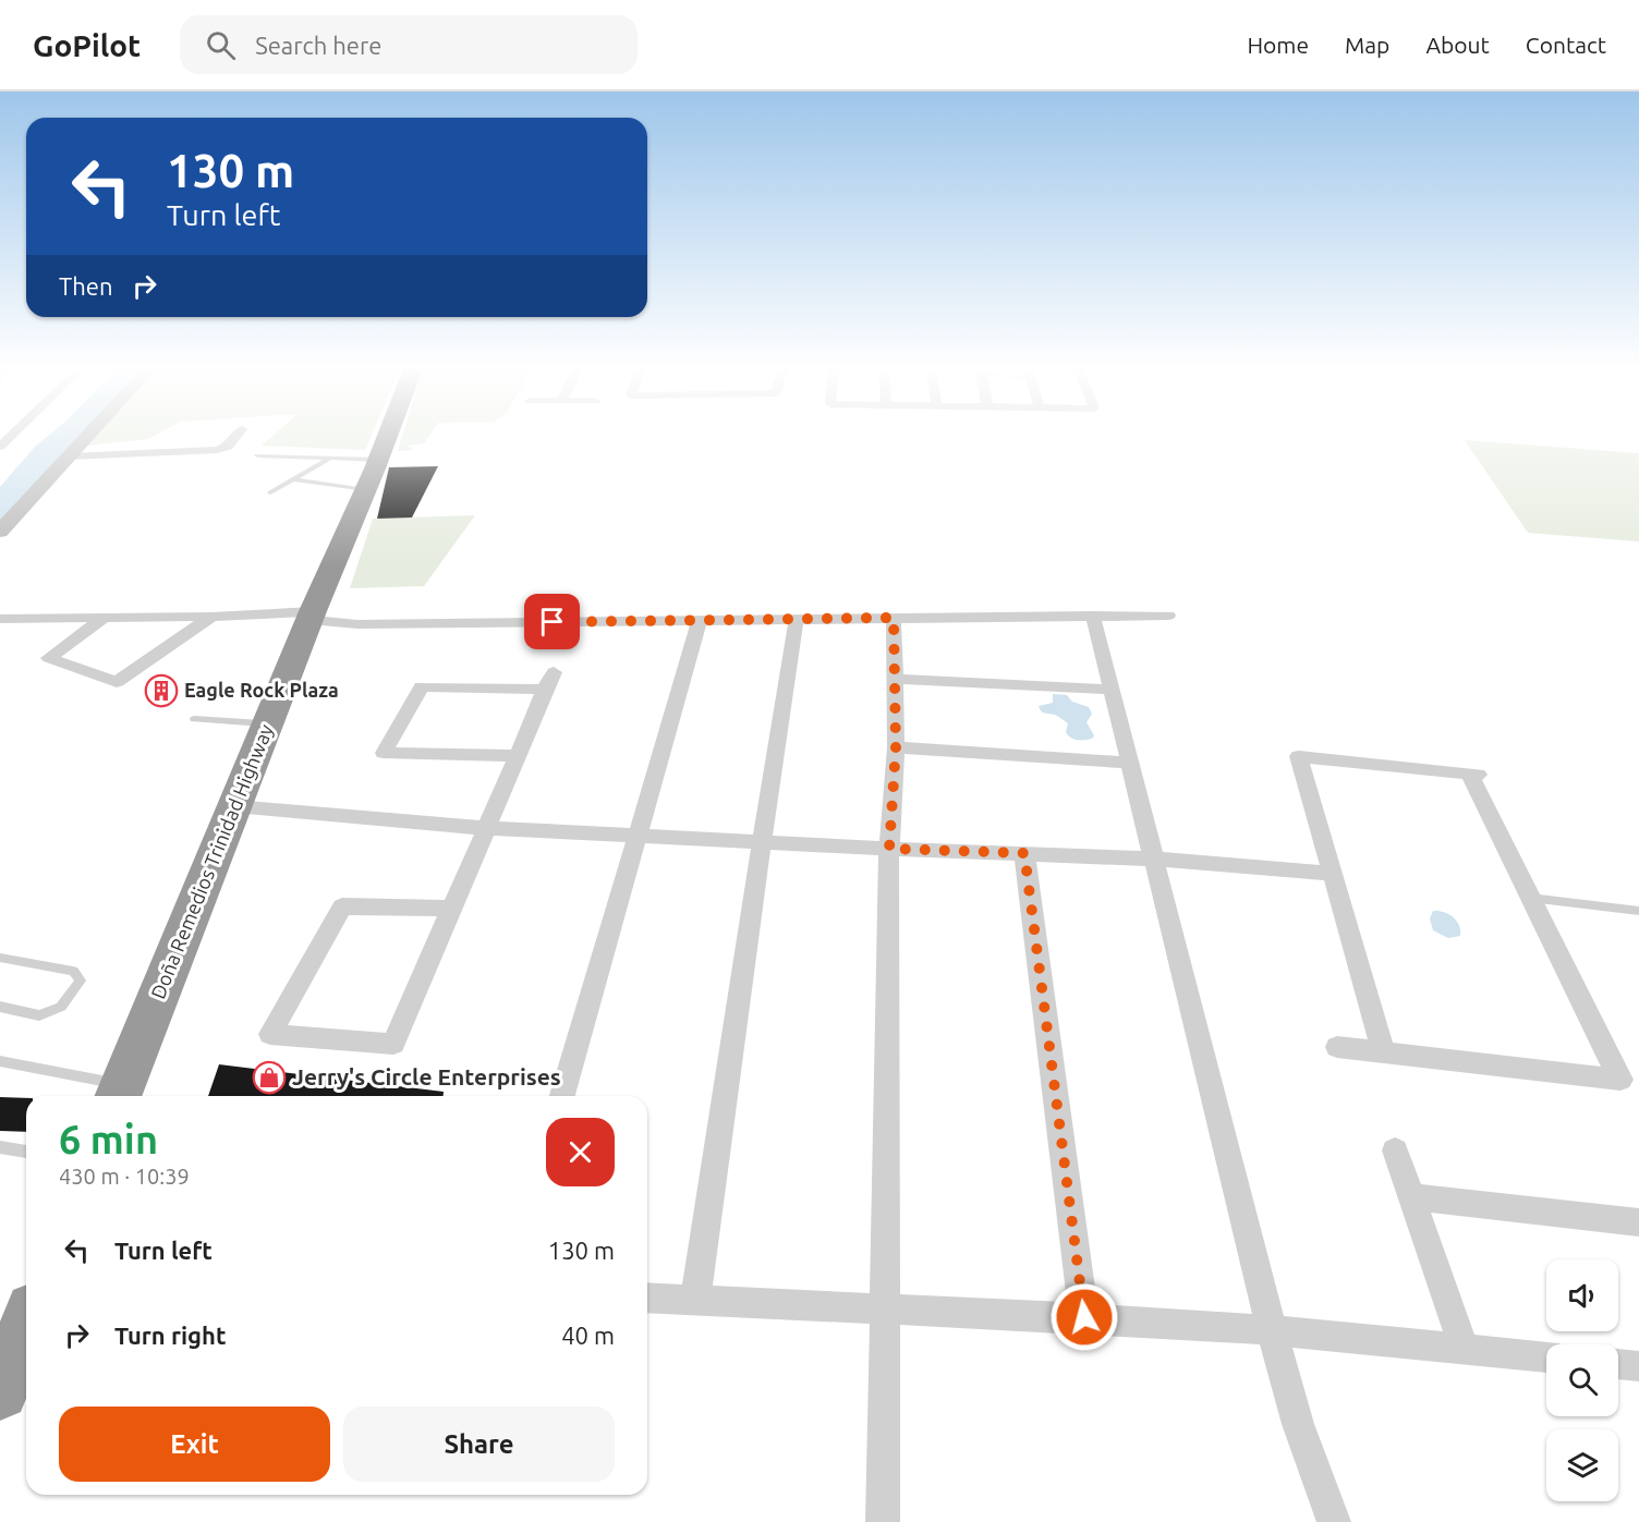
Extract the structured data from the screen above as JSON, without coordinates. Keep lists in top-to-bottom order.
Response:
{
  "streets": {
    "highway": ["Doña Remedios Trinidad Highway"]
  },
  "places": {
    "building": ["Eagle Rock Plaza"],
    "shop": ["Jerry's Circle Enterprises"]
  },
  "page": {
    "header": "GoPilot",
    "search": "Search here",
    "nav": [
      "Home",
      "Map",
      "About",
      "Contact"
    ],
    "turn": ["130 m", "Turn left"],
    "then": "Then",
    "heading": ["6 min", "430 m · 10:39"],
    "list": [
      {
        "name": "Turn left",
        "value": "130 m"
      },
      {
        "name": "Turn right",
        "value": "40 m"
      }
    ],
    "buttons": ["Exit", "Share"]
  }
}
